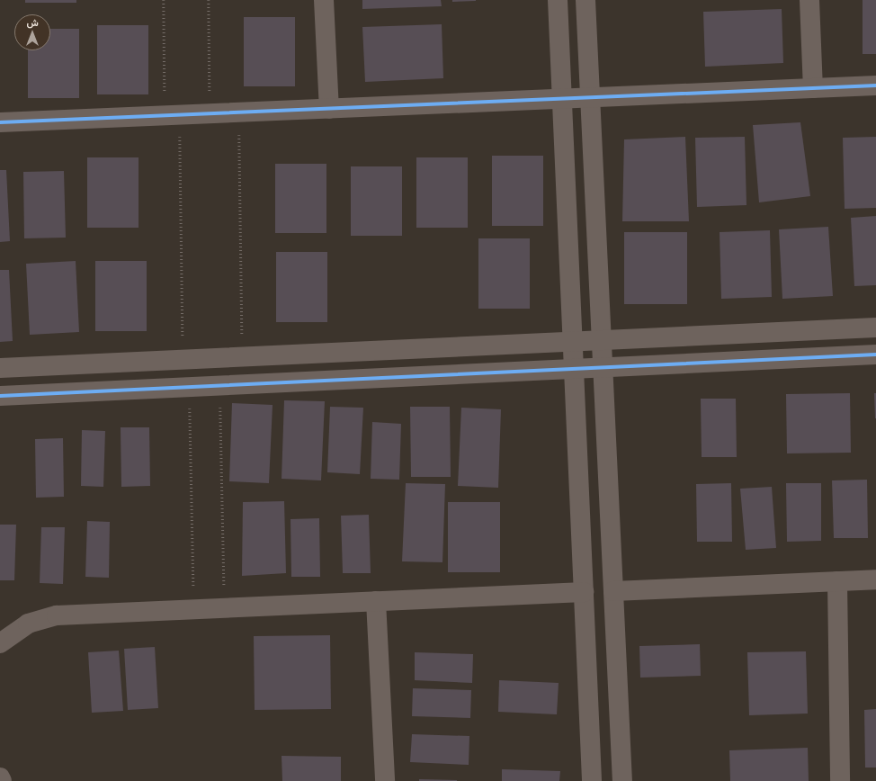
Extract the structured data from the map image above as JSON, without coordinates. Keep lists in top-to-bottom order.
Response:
{
  "north": "top"
}
